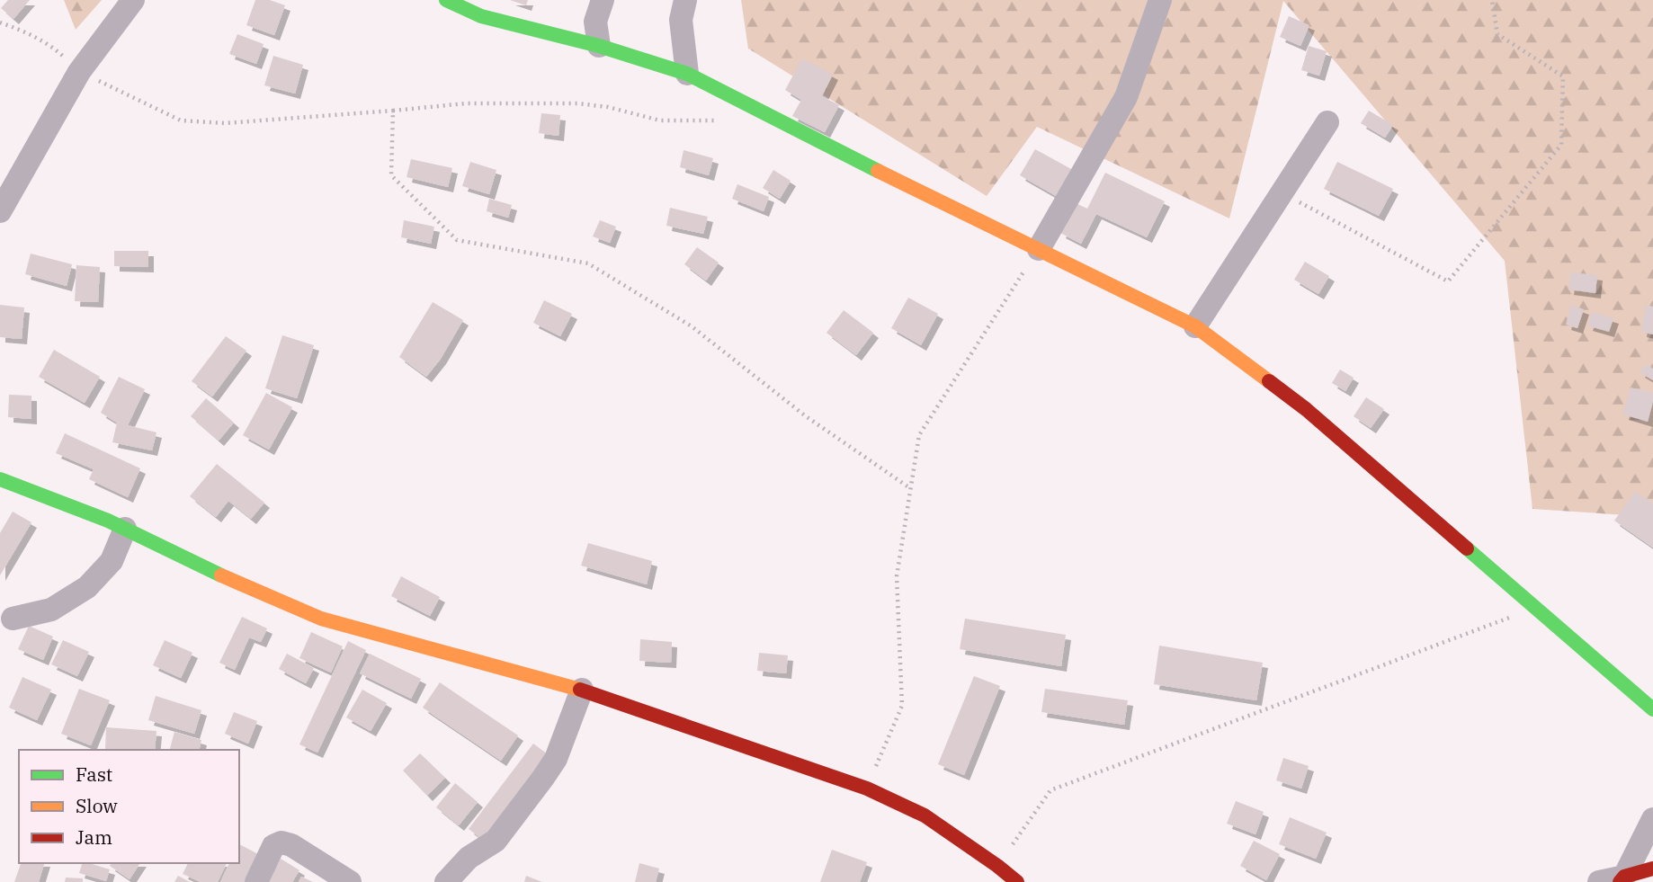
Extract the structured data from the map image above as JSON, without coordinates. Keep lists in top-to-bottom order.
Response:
{
  "legend": ["Fast", "Slow", "Jam"]
}
